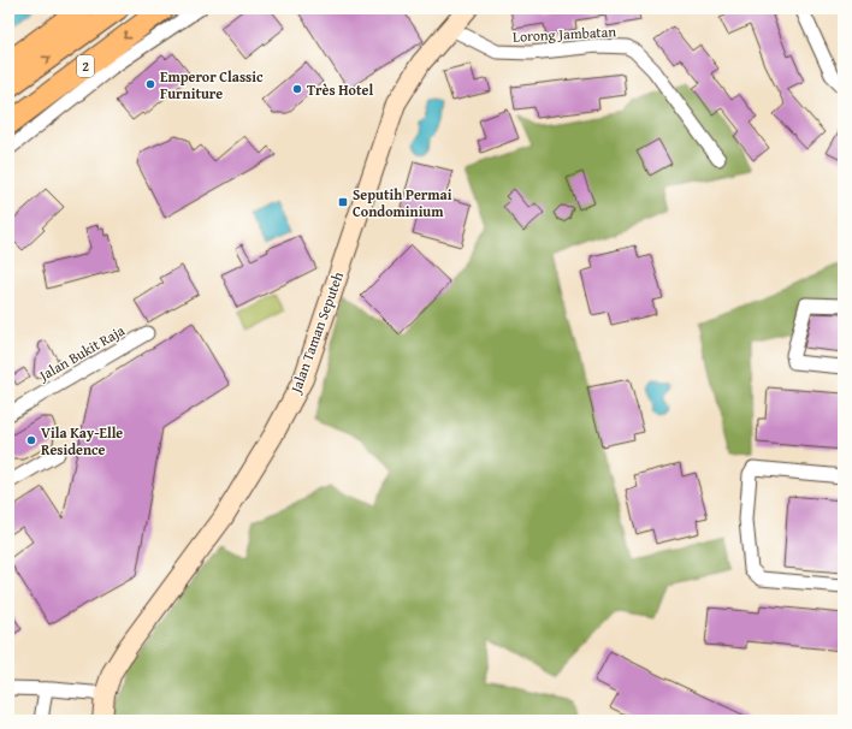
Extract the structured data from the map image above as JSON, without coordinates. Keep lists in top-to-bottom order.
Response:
{
  "streets": {
    "main road": ["2"],
    "street": ["Lorong Jambatan", "Jalan Taman Seputeh", "Jalan Bukit Raja"]
  },
  "crossings": [
    ["Lorong Jambatan", "Jalan Taman Seputeh"]
  ],
  "places": {
    "other": ["Emperor Classic Furniture", "Très Hotel", "Vila Kay-Elle Residence"],
    "transit": ["Seputih Permai Condominium"]
  }
}
